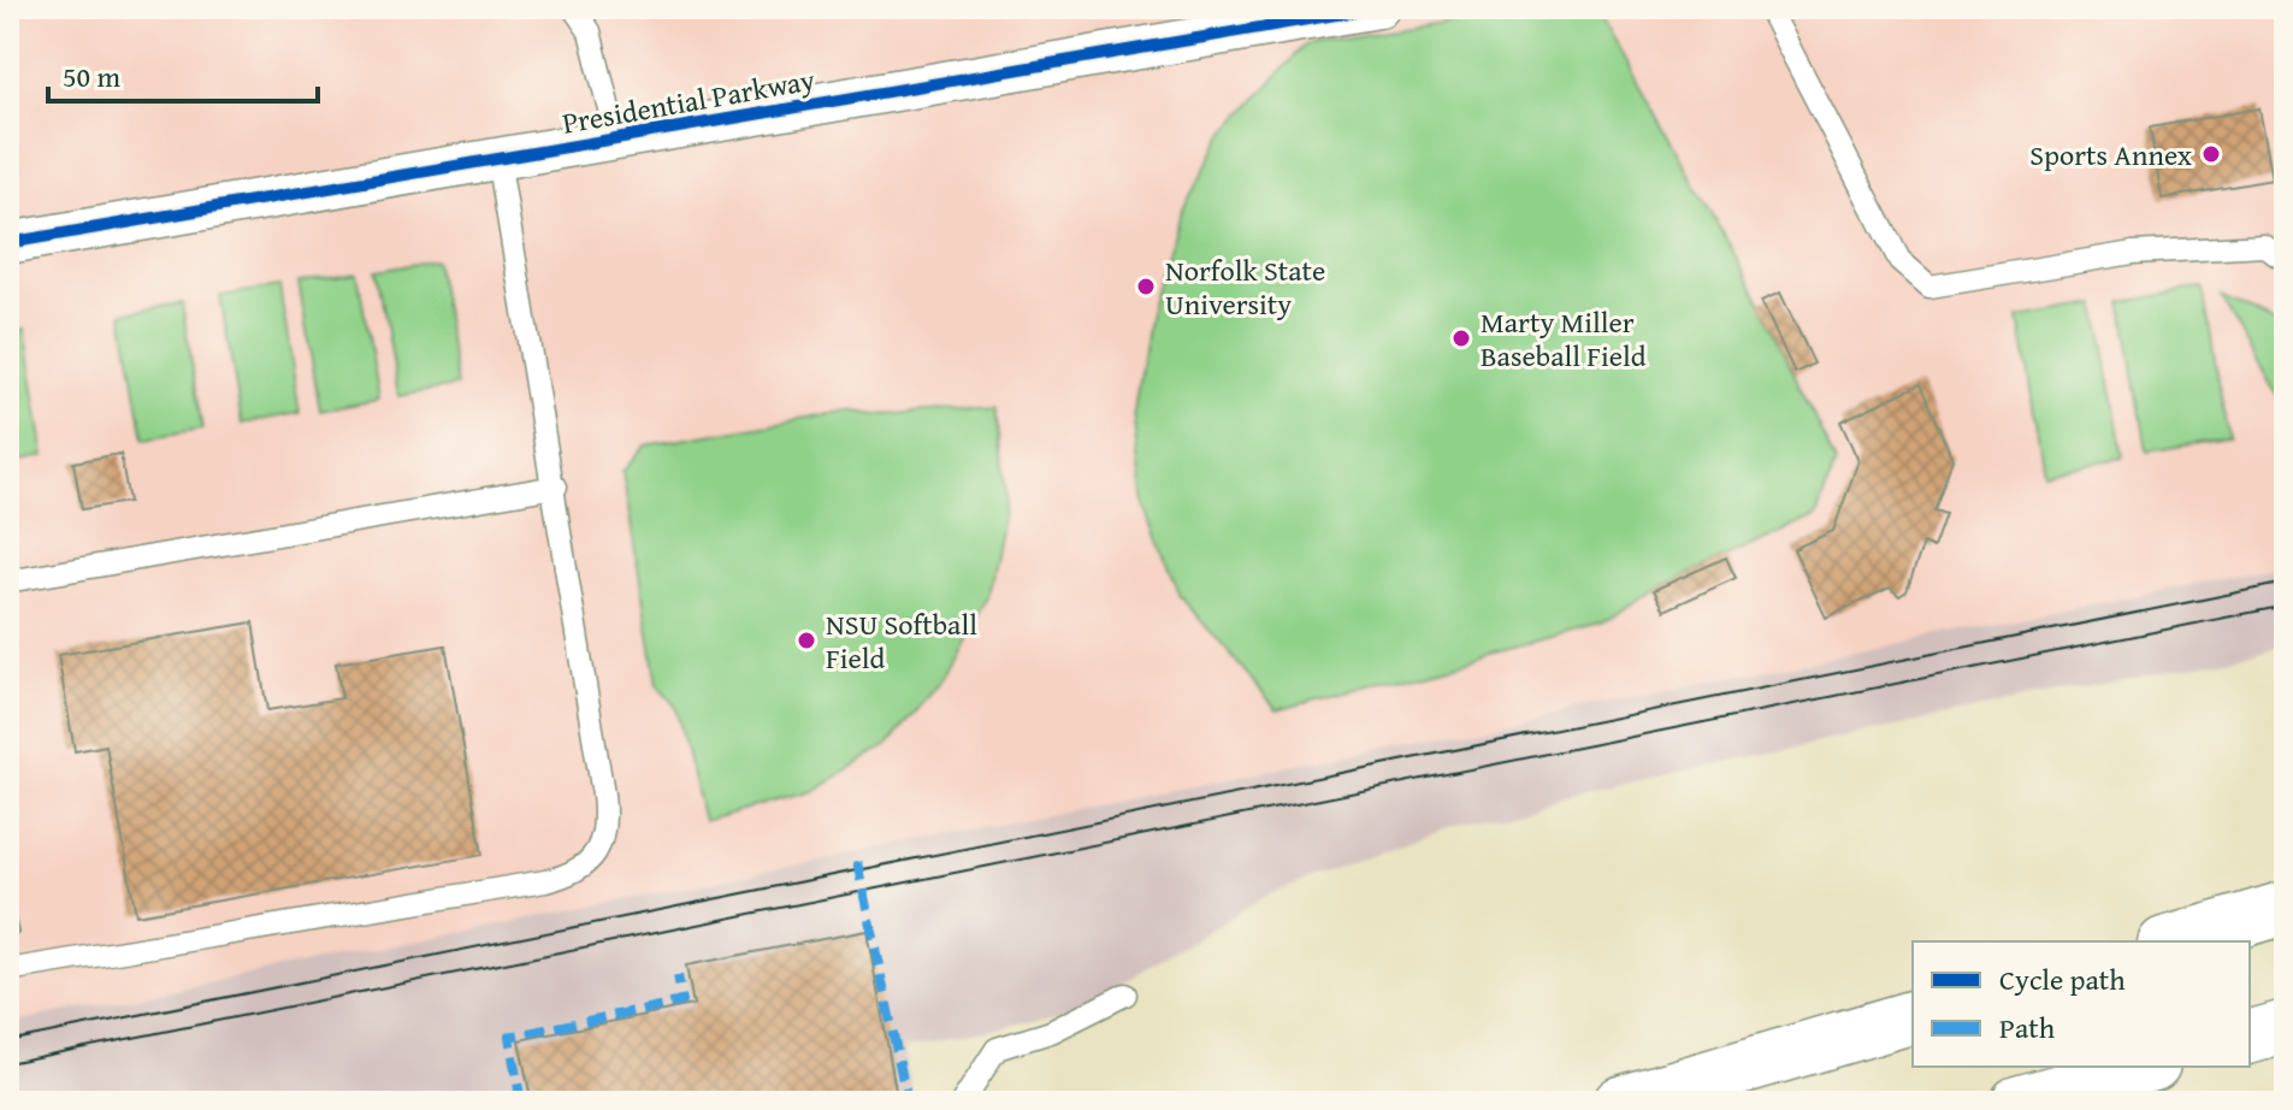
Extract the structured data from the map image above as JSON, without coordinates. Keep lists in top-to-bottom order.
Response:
{
  "streets": {
    "street": ["Presidential Parkway"]
  },
  "places": [
    "Sports Annex",
    "Norfolk State University",
    "Marty Miller Baseball Field",
    "NSU Softball Field"
  ],
  "legend": ["Cycle path", "Path"],
  "scale_bar": "50 m"
}
